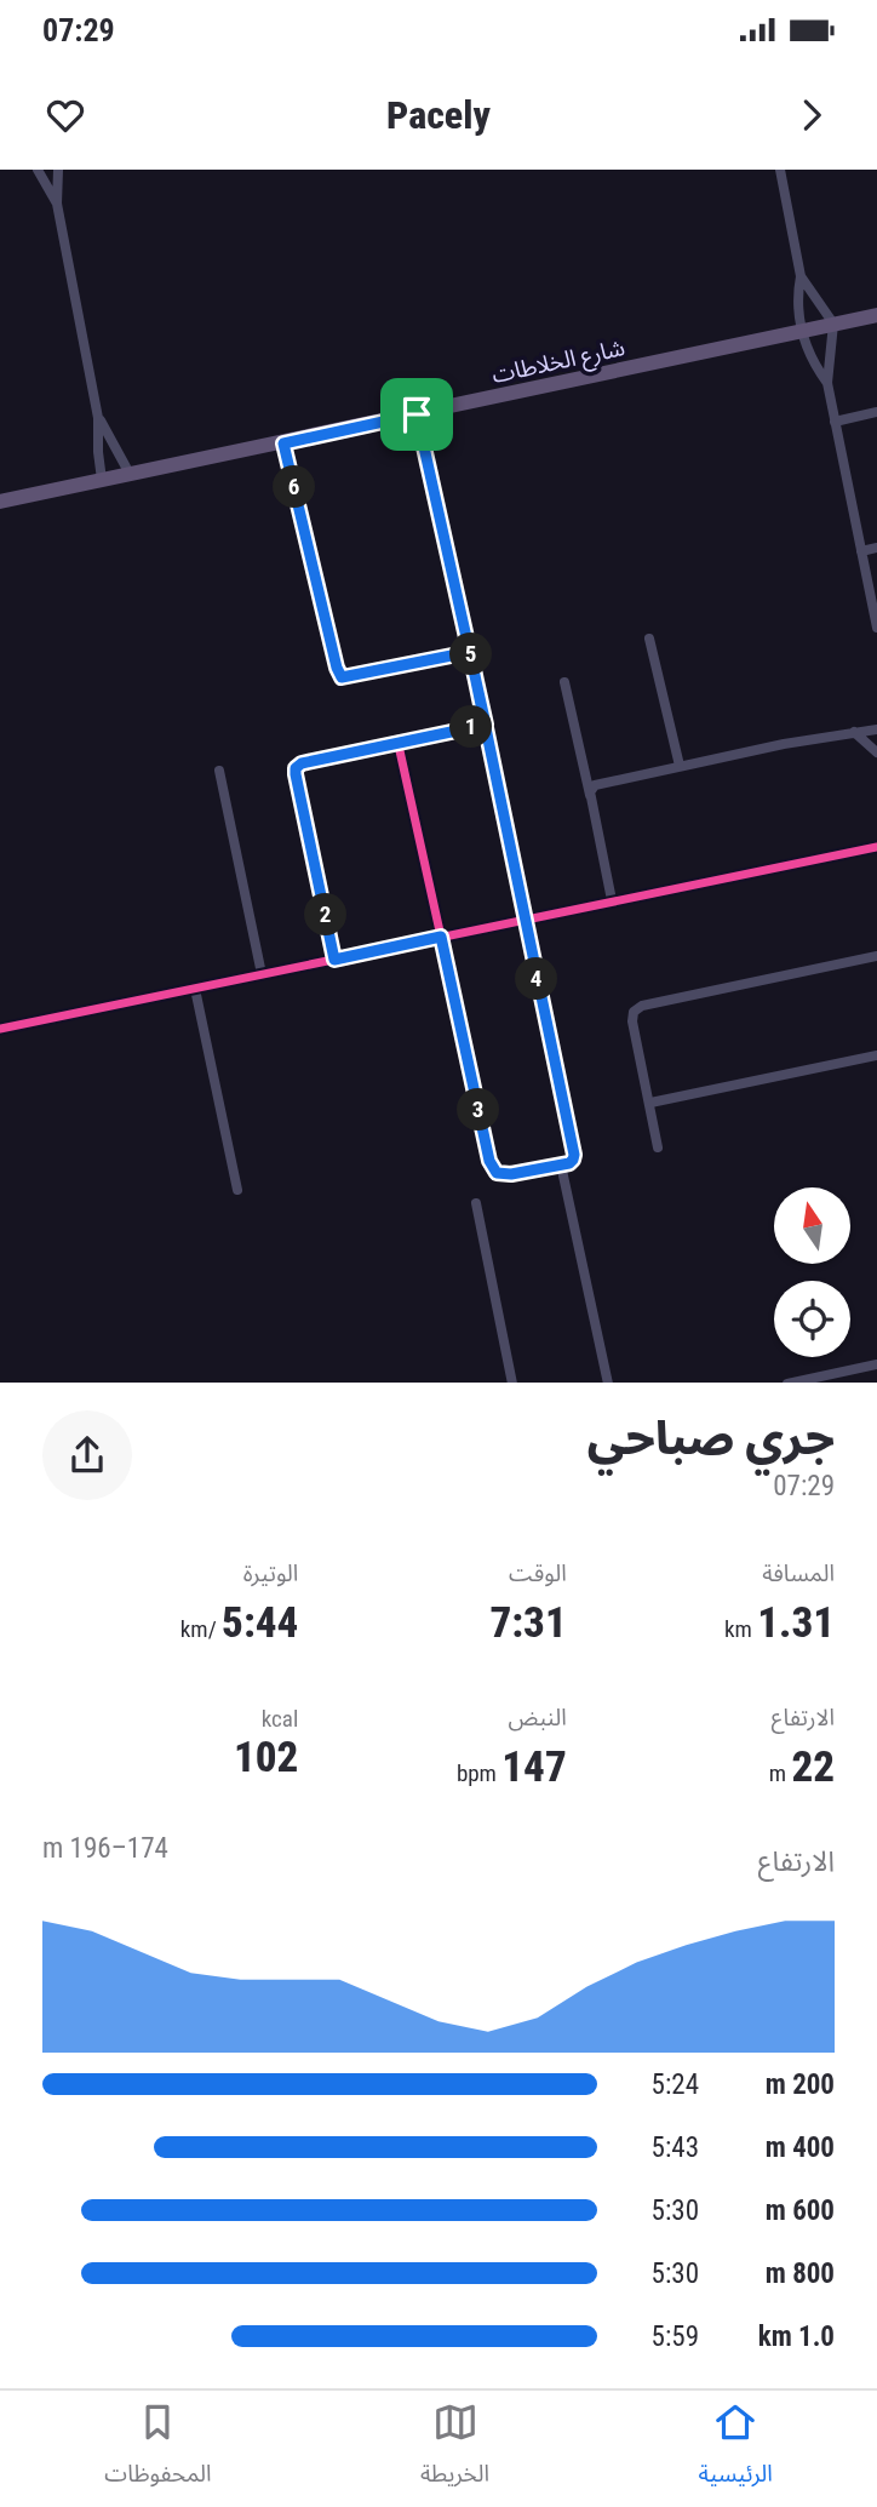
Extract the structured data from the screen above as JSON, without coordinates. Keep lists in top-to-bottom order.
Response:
{
  "streets": {
    "main road": ["شارع الخلاطات"]
  },
  "north": "top",
  "page": {
    "status": "07:29",
    "header": "Pacely",
    "pins": [
      "6",
      "5",
      "1",
      "2",
      "4",
      "3"
    ],
    "heading": ["جري صباحي", "07:29"],
    "stats": [
      ["المسافة", "1.31 km"],
      ["الوقت", "7:31"],
      ["الوتيرة", "5:44 /km"],
      ["الارتفاع", "22 m"],
      ["النبض", "147 bpm"],
      ["kcal", "102"]
    ],
    "chart": ["الارتفاع", "174–196 m"],
    "list": [
      {
        "name": "200 m",
        "note": "5:24"
      },
      {
        "name": "400 m",
        "note": "5:43"
      },
      {
        "name": "600 m",
        "note": "5:30"
      },
      {
        "name": "800 m",
        "note": "5:30"
      },
      {
        "name": "1.0 km",
        "note": "5:59"
      }
    ],
    "tabs": ["الرئيسية", "الخريطة", "المحفوظات"]
  }
}
